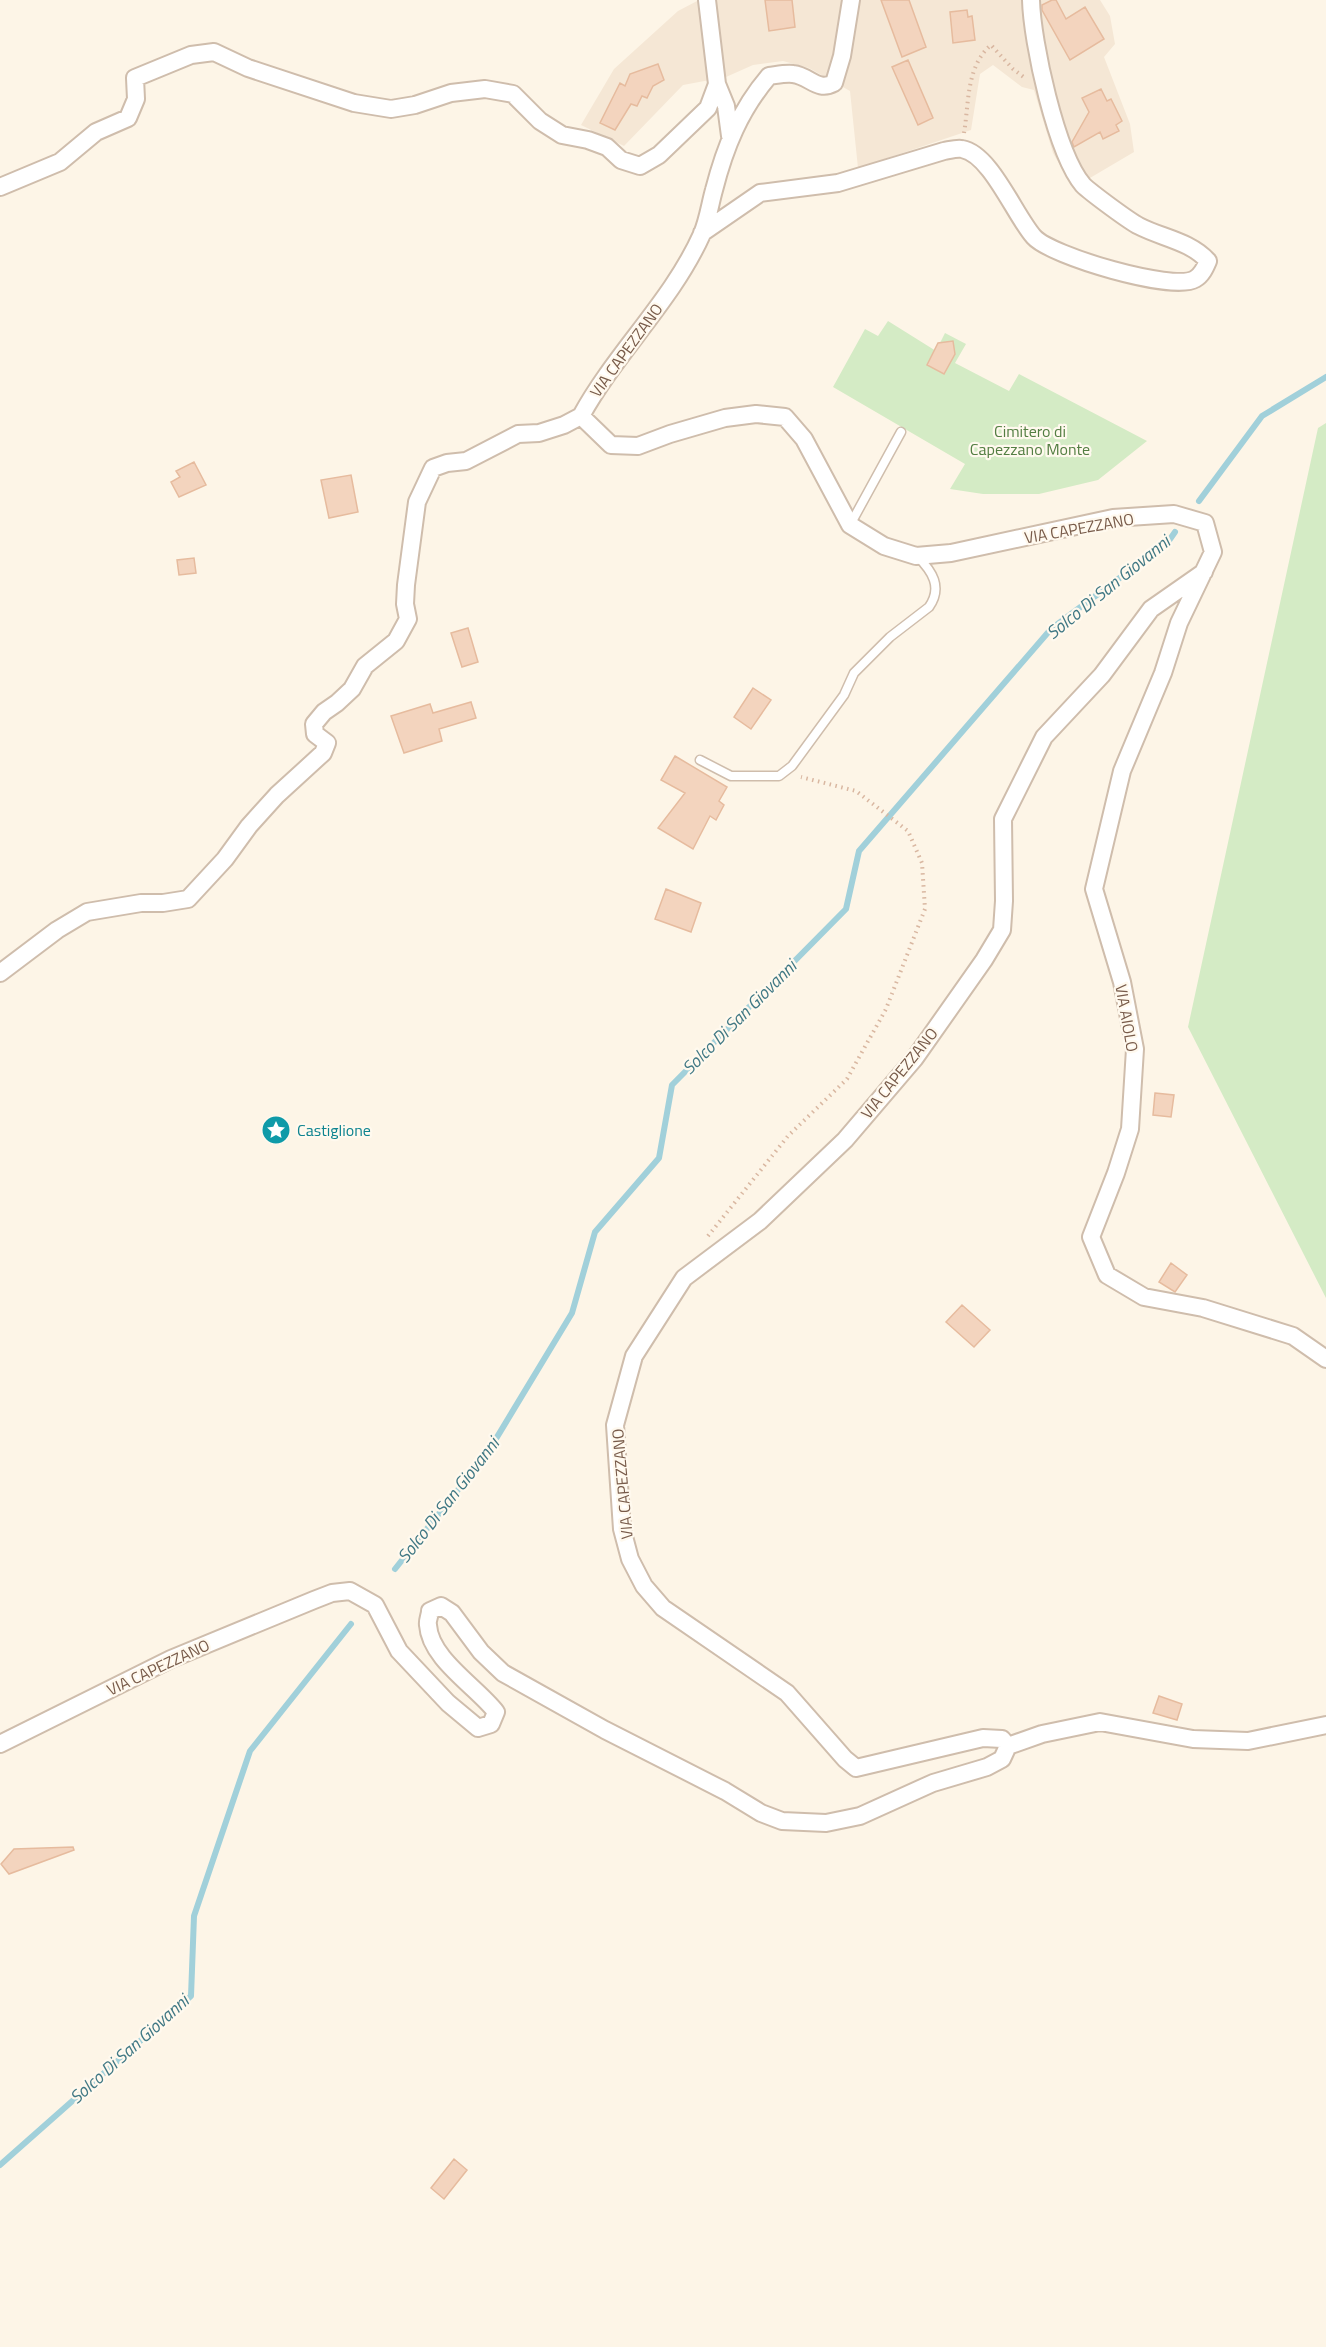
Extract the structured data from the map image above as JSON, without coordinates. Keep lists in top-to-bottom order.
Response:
{
  "streets": {
    "street": ["VIA CAPEZZANO", "VIA AIOLO"]
  },
  "crossings": [
    ["VIA CAPEZZANO", "VIA AIOLO"]
  ],
  "water": ["Solco Di San Giovanni"],
  "parks": ["Cimitero di Capezzano Monte"],
  "places": {
    "place": ["Castiglione"]
  }
}
